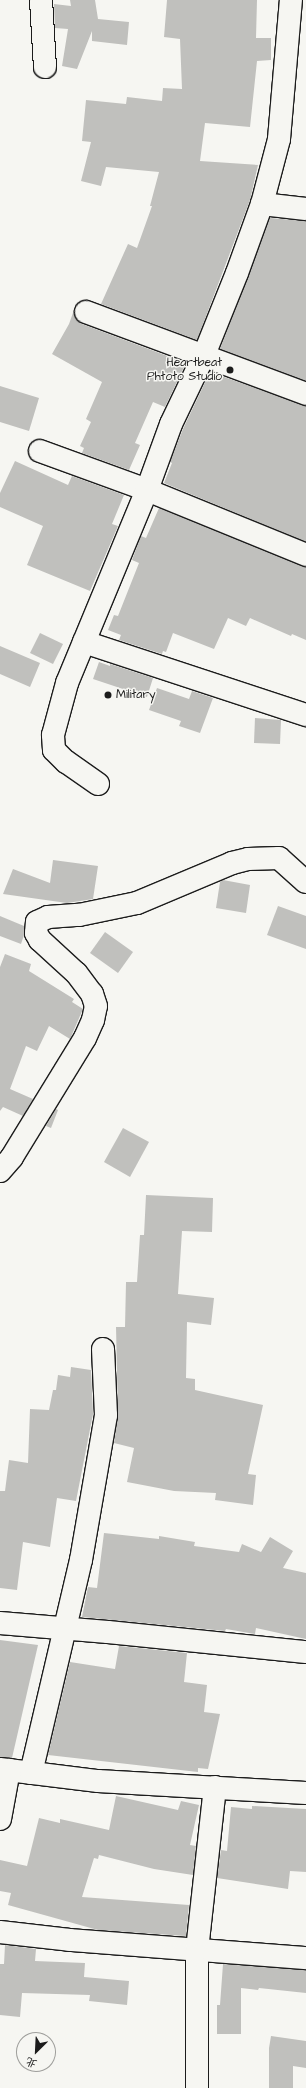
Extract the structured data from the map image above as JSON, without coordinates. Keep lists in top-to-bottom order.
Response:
{
  "places": ["Heartbeat Phtoto Studio", "Military"],
  "north": "bottom left"
}
